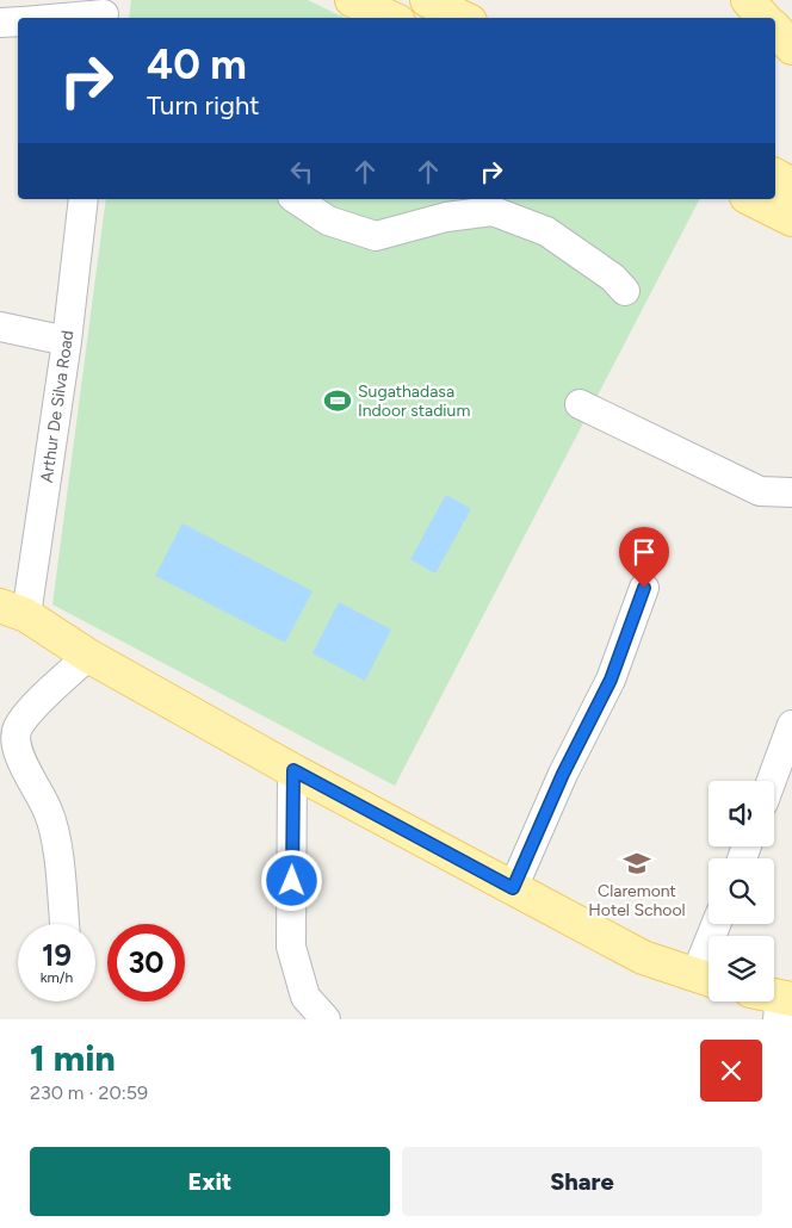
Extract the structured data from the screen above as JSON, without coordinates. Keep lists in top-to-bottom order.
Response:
{
  "streets": {
    "street": ["Arthur De Silva Road"]
  },
  "places": {
    "sports": ["Sugathadasa Indoor stadium"],
    "school or university": ["Claremont Hotel School"]
  },
  "page": {
    "turn": ["40 m", "Turn right"],
    "speed": "19 km/h",
    "limit": "30",
    "heading": ["1 min", "230 m · 20:59"],
    "buttons": ["Exit", "Share"]
  }
}
